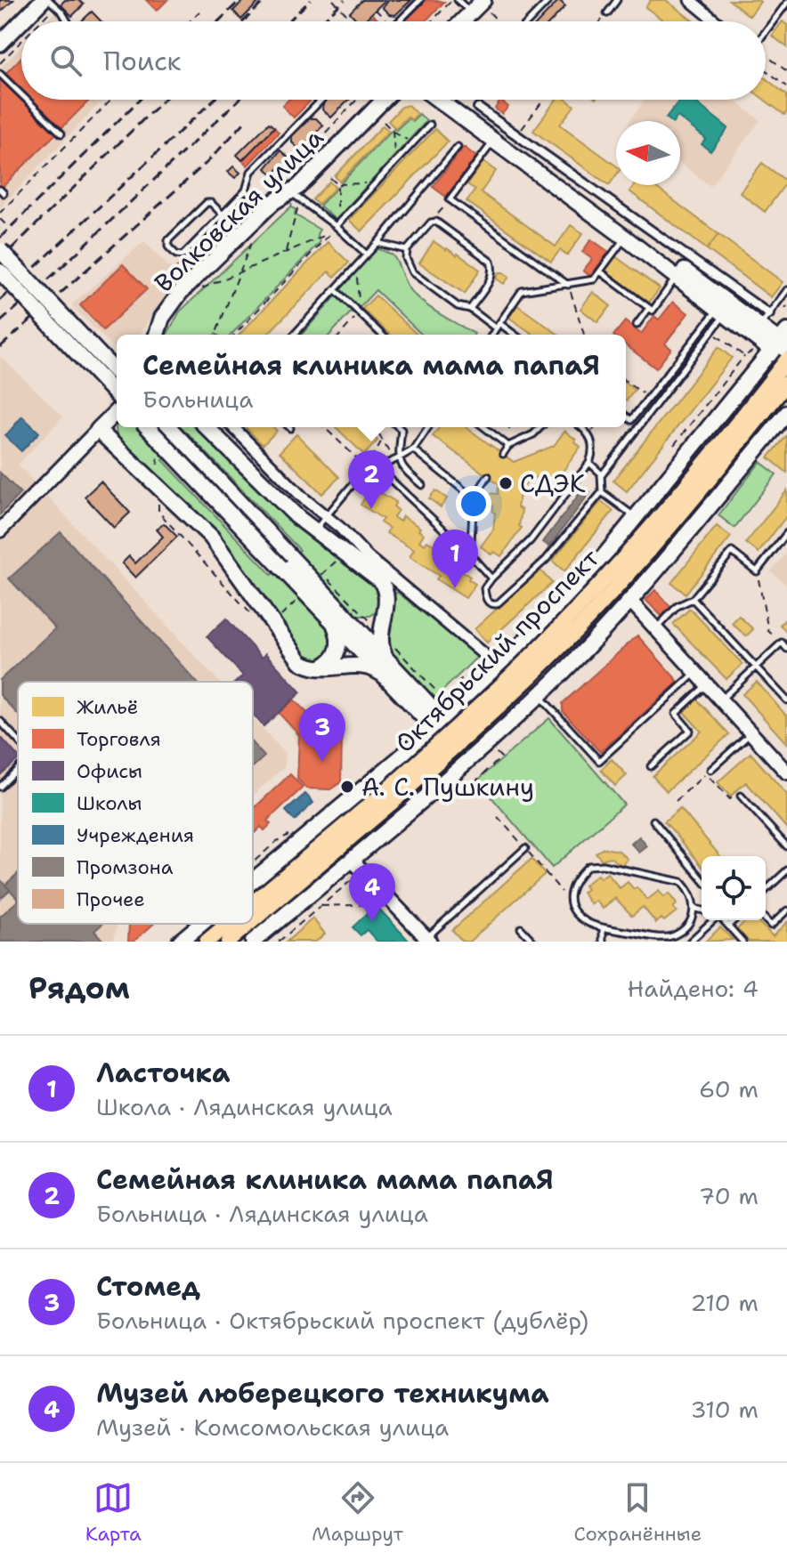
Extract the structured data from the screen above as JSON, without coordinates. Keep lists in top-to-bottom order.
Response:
{
  "streets": {
    "main road": ["Волковская улица", "Октябрьский проспект"]
  },
  "places": ["СДЭК", "А. С. Пушкину"],
  "legend": [
    "Жильё",
    "Торговля",
    "Офисы",
    "Школы",
    "Учреждения",
    "Промзона",
    "Прочее"
  ],
  "north": "left",
  "page": {
    "search": "Поиск",
    "popup": ["Семейная клиника мама папаЯ", "Больница"],
    "pins": [
      "2",
      "1",
      "3",
      "4"
    ],
    "heading": ["Рядом", "Найдено: 4"],
    "list": [
      {
        "mark": "1",
        "name": "Ласточка",
        "note": "Школа · Лядинская улица",
        "value": "60 m"
      },
      {
        "mark": "2",
        "name": "Семейная клиника мама папаЯ",
        "note": "Больница · Лядинская улица",
        "value": "70 m"
      },
      {
        "mark": "3",
        "name": "Стомед",
        "note": "Больница · Октябрьский проспект (дублёр)",
        "value": "210 m"
      },
      {
        "mark": "4",
        "name": "Музей люберецкого техникума",
        "note": "Музей · Комсомольская улица",
        "value": "310 m"
      }
    ],
    "nav": ["Карта", "Маршрут", "Сохранённые"]
  }
}
